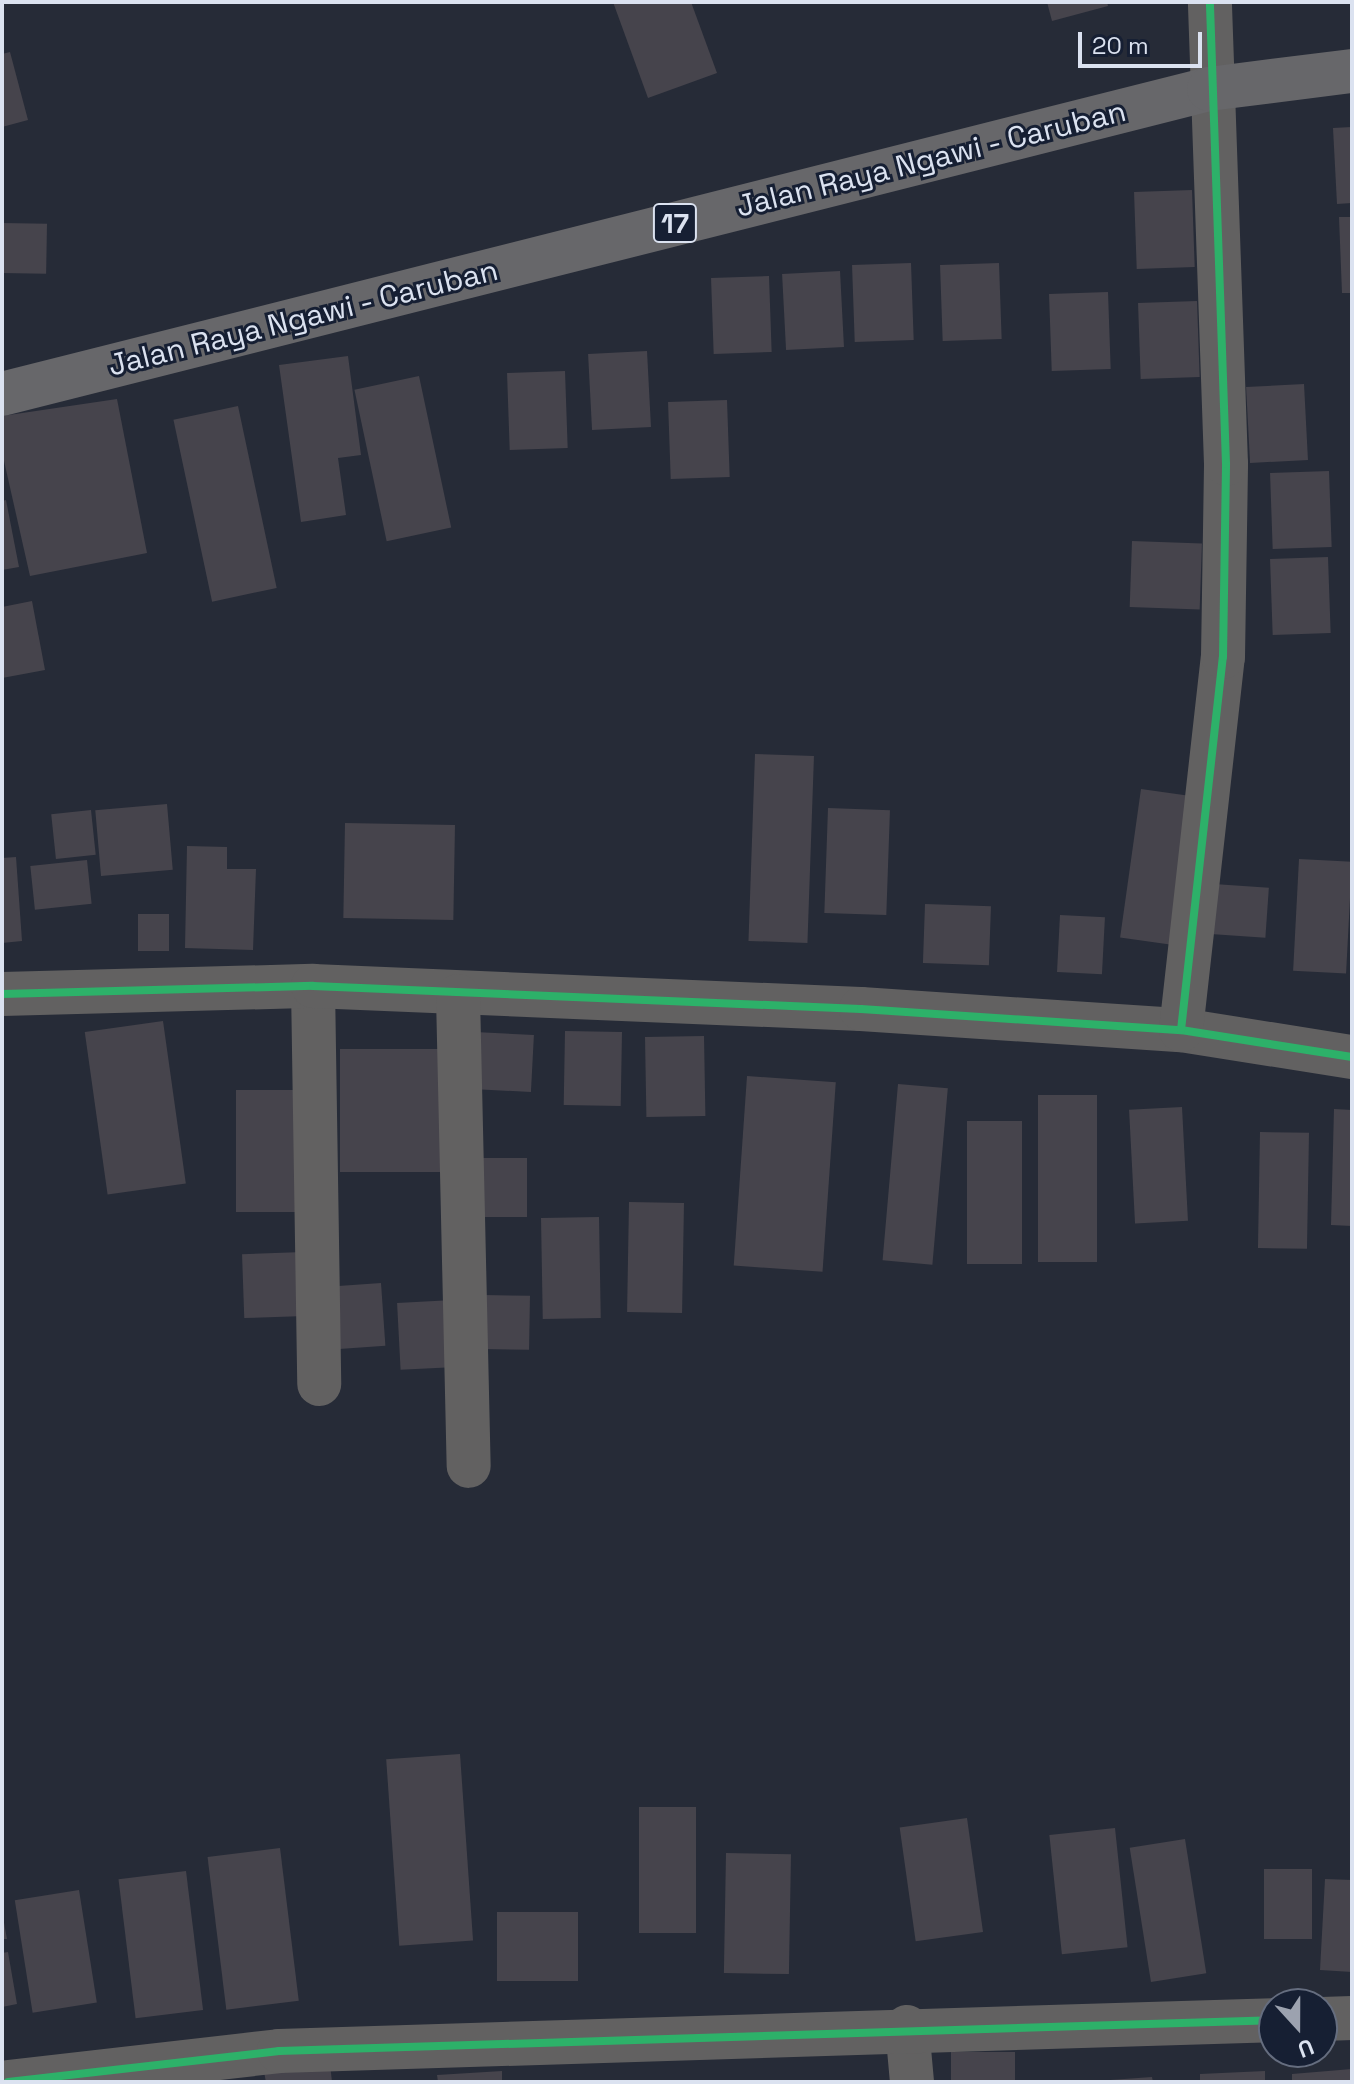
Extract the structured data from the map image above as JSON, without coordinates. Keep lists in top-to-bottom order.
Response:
{
  "streets": {
    "highway": ["Jalan Raya Ngawi - Caruban", "17"]
  },
  "scale_bar": "20 m",
  "north": "bottom"
}
